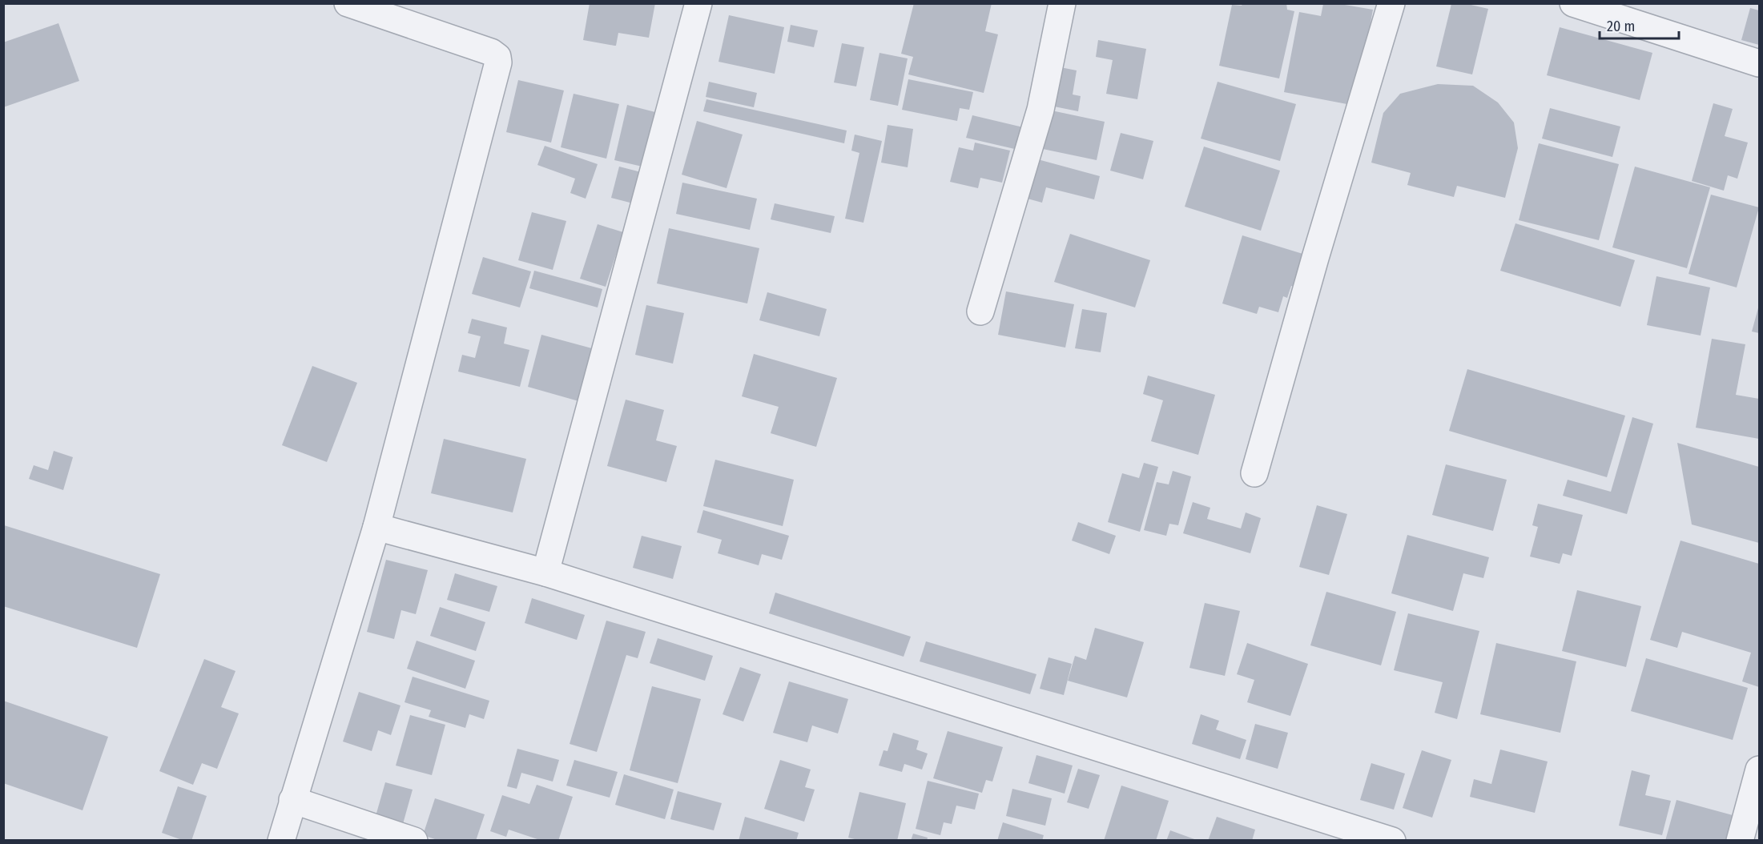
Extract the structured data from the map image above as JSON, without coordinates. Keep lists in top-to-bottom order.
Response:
{
  "scale_bar": "20 m"
}
